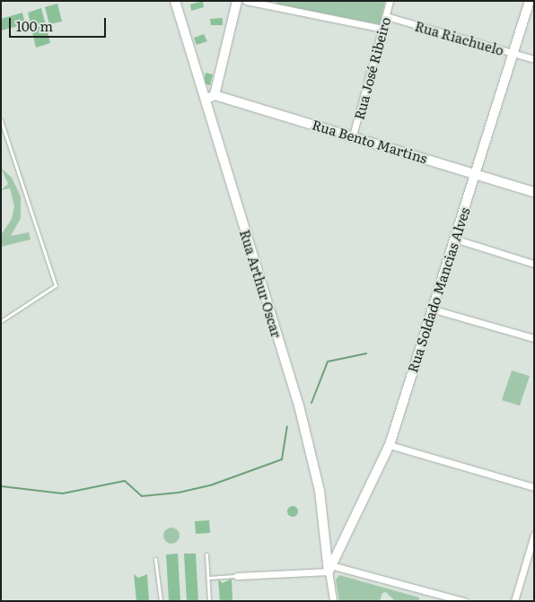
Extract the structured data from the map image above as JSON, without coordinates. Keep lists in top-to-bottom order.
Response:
{
  "streets": {
    "street": [
      "Rua Riachuelo",
      "Rua José Ribeiro",
      "Rua Bento Martins",
      "Rua Arthur Oscar",
      "Rua Soldado Mancias Alves"
    ]
  },
  "crossings": [
    ["Rua Riachuelo", "Rua José Ribeiro"],
    ["Rua Riachuelo", "Rua Soldado Mancias Alves"],
    ["Rua José Ribeiro", "Rua Bento Martins"],
    ["Rua Bento Martins", "Rua Soldado Mancias Alves"],
    ["Rua Arthur Oscar", "Rua Soldado Mancias Alves"]
  ],
  "scale_bar": "100 m"
}
